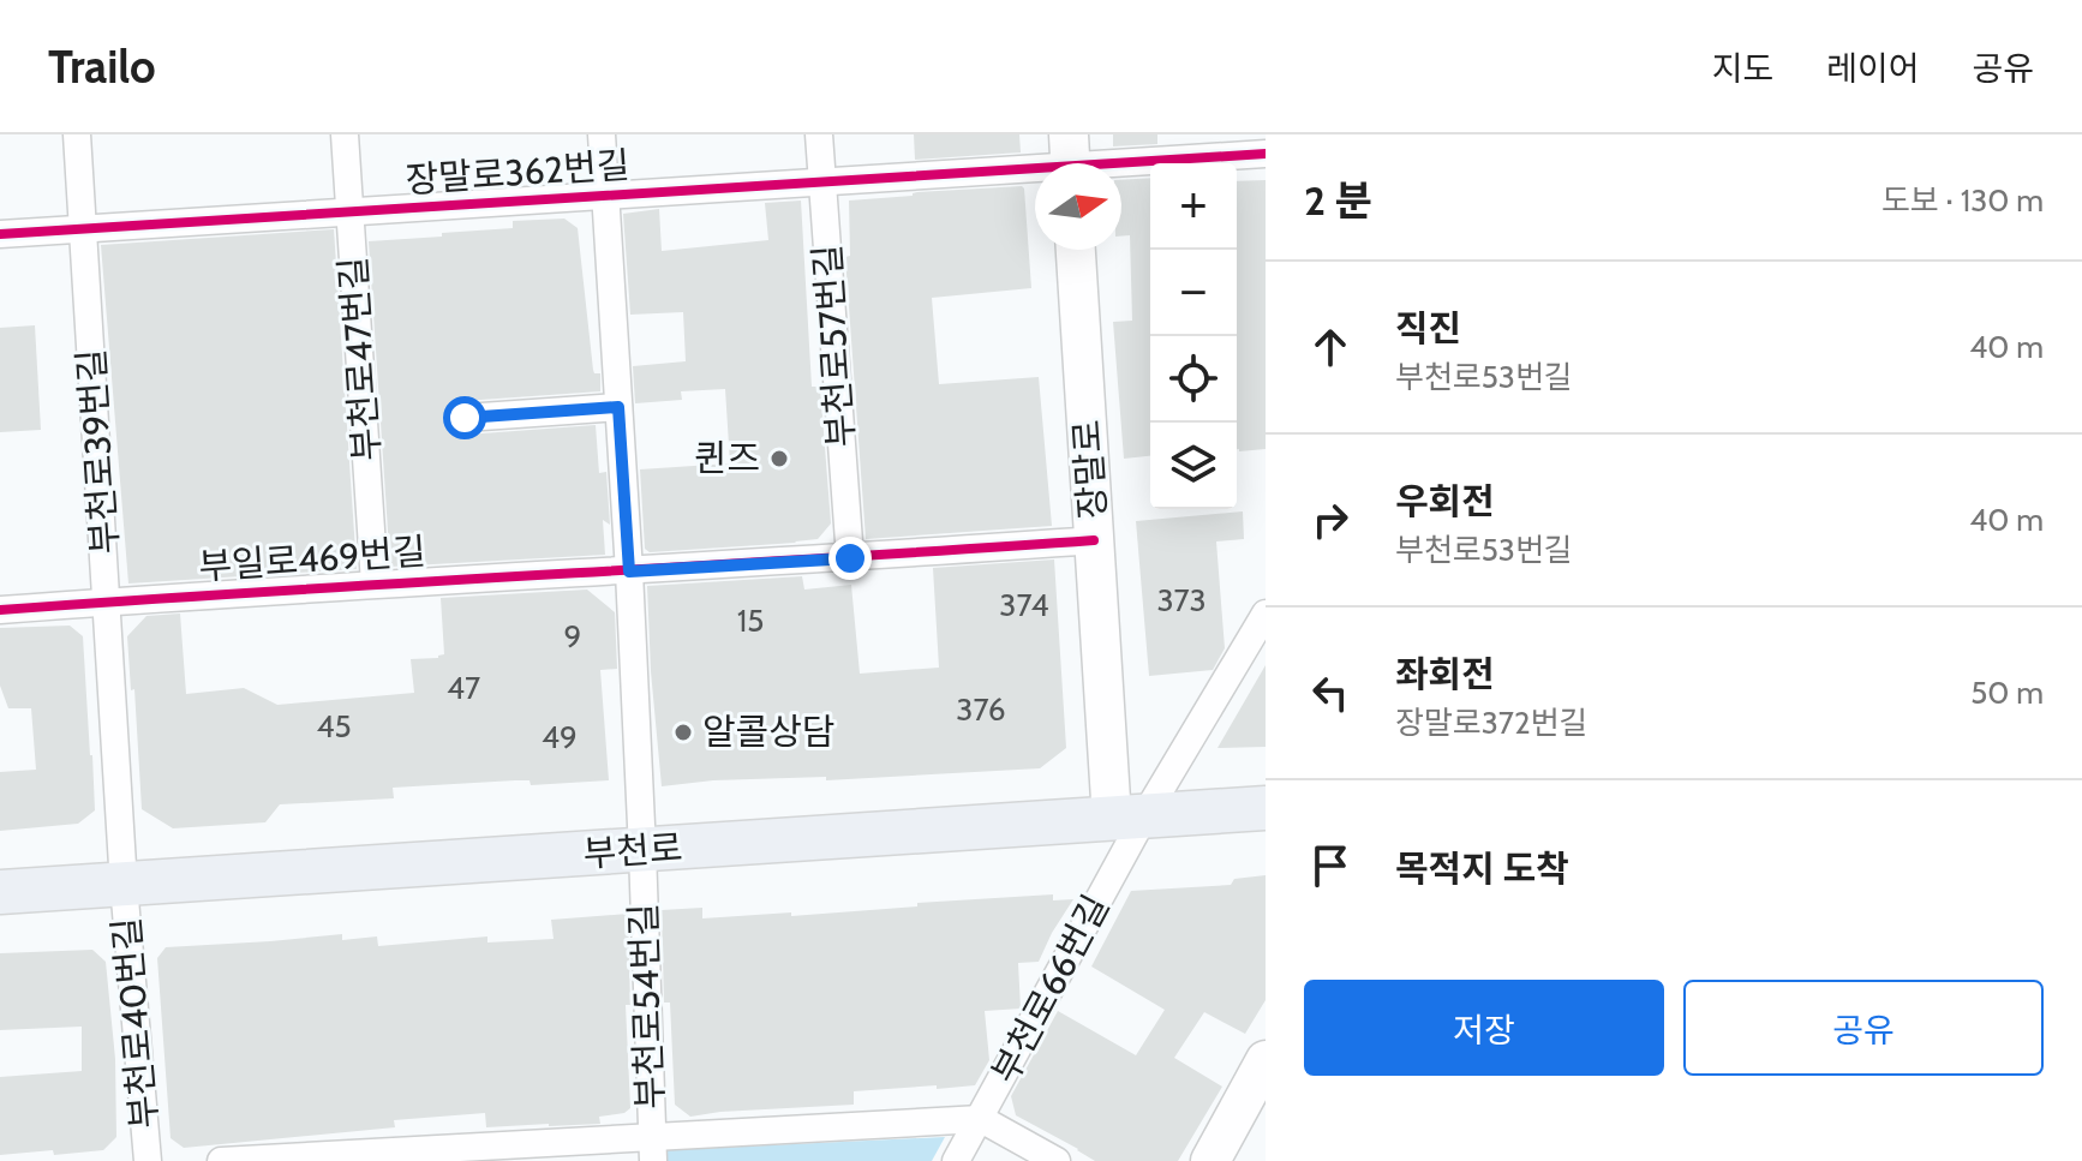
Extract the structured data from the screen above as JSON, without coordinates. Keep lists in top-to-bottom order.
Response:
{
  "streets": {
    "main road": ["부천로"],
    "street": [
      "장말로362번길",
      "부천로57번길",
      "부천로47번길",
      "부천로39번길",
      "장말로",
      "부일로469번길",
      "부천로66번길",
      "부천로54번길",
      "부천로40번길"
    ]
  },
  "crossings": [
    ["장말로362번길", "부천로57번길"],
    ["장말로362번길", "부천로47번길"],
    ["장말로362번길", "부천로39번길"],
    ["장말로362번길", "부천로54번길"],
    ["부천로57번길", "부일로469번길"],
    ["부천로47번길", "부일로469번길"],
    ["부천로39번길", "부일로469번길"],
    ["부천로39번길", "부천로"],
    ["부천로39번길", "부천로40번길"],
    ["장말로", "부일로469번길"],
    ["장말로", "부천로"],
    ["장말로", "부천로66번길"],
    ["부일로469번길", "부천로54번길"],
    ["부천로", "부천로66번길"],
    ["부천로", "부천로54번길"],
    ["부천로", "부천로40번길"]
  ],
  "places": ["퀸즈", "알콜상담"],
  "house_numbers": [
    "373",
    "374",
    "15",
    "9",
    "47",
    "376",
    "45",
    "49"
  ],
  "north": "right",
  "page": {
    "header": "Trailo",
    "nav": ["지도", "레이어", "공유"],
    "heading": ["2 분", "도보 · 130 m"],
    "map_buttons": ["+", "−"],
    "list": [
      ["직진", "부천로53번길", "40 m"],
      ["우회전", "부천로53번길", "40 m"],
      ["좌회전", "장말로372번길", "50 m"],
      "목적지 도착"
    ],
    "buttons": ["저장", "공유"]
  }
}
